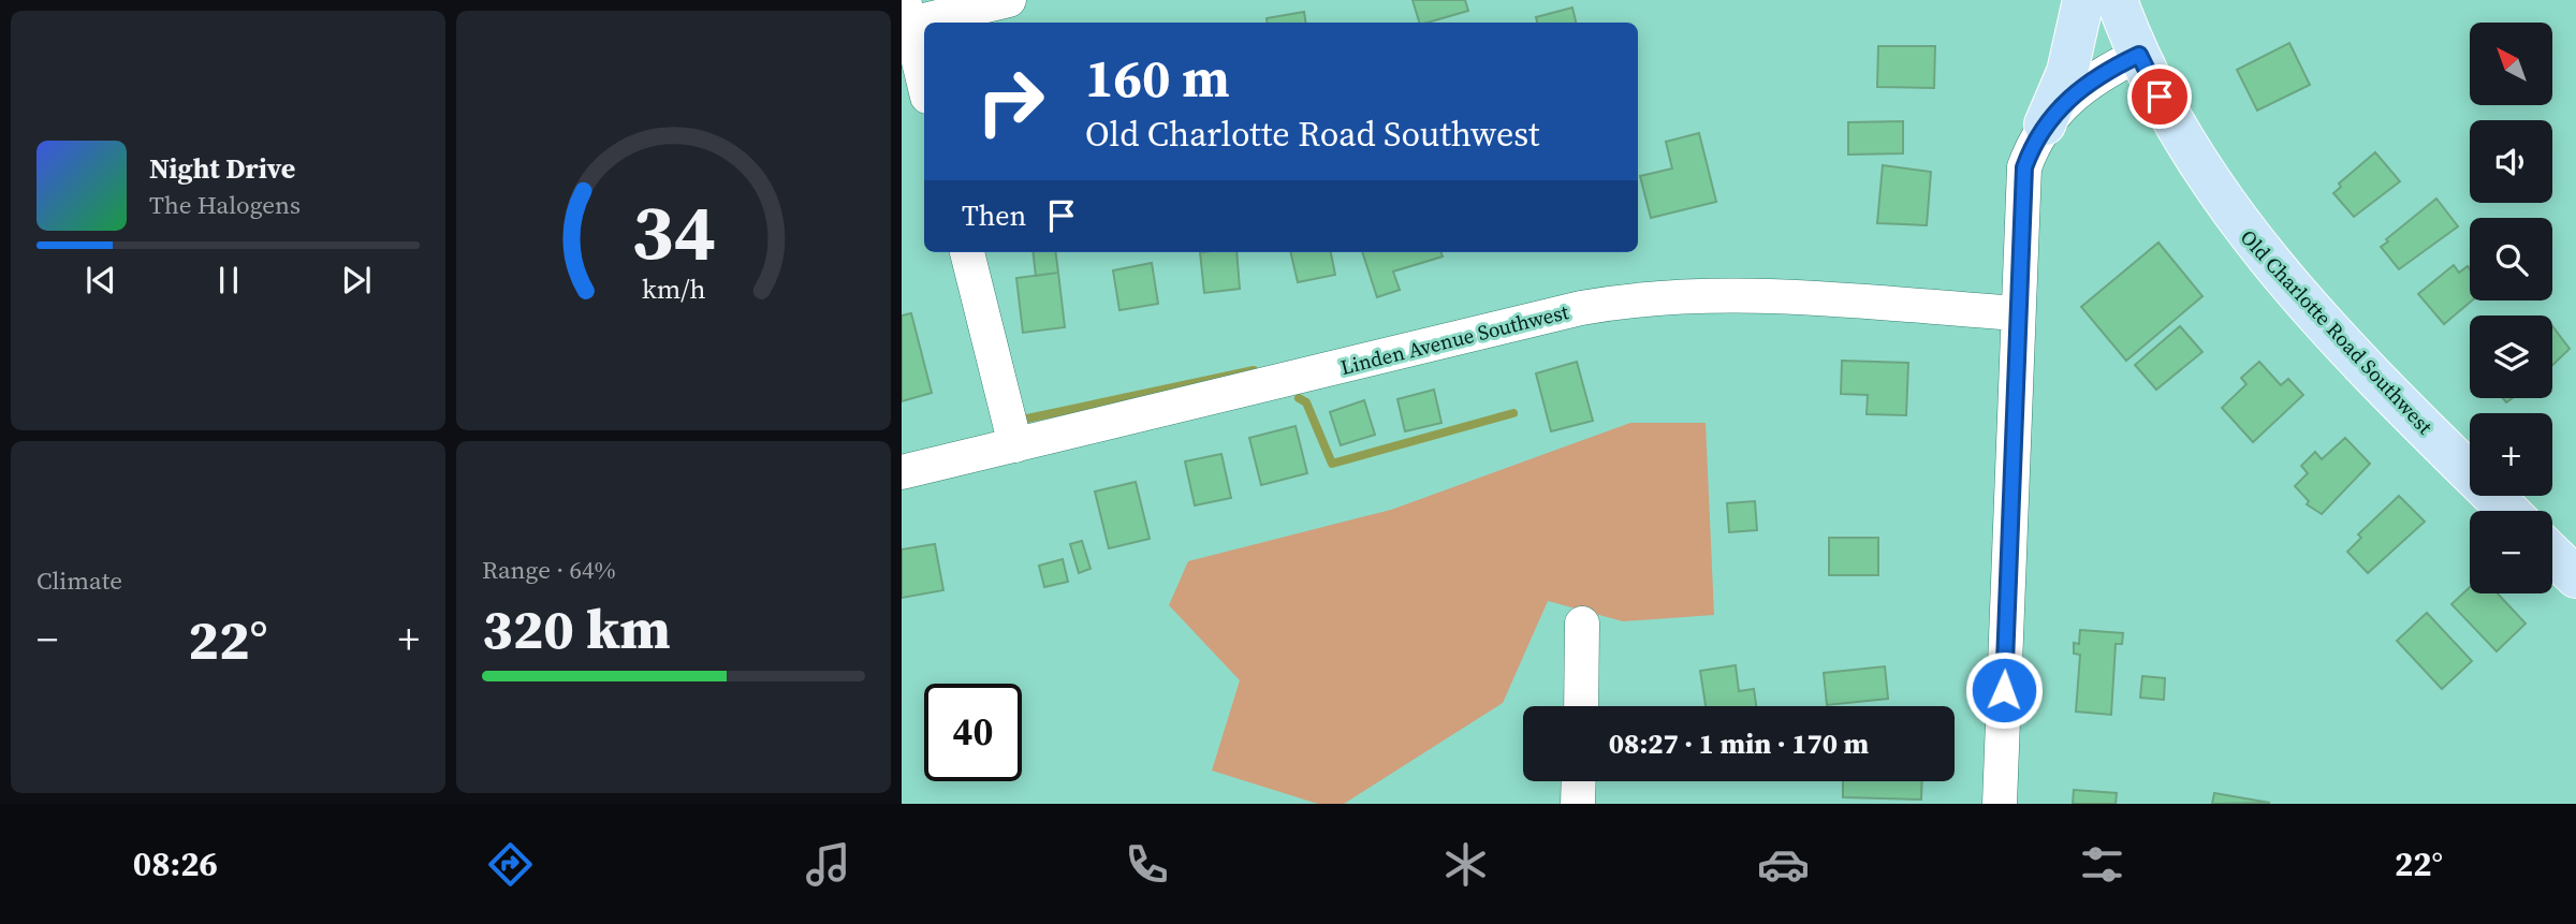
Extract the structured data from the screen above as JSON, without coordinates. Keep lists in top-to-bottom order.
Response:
{
  "streets": {
    "main road": ["Old Charlotte Road Southwest"],
    "street": ["Linden Avenue Southwest"]
  },
  "north": "top left",
  "page": {
    "map_buttons": ["+", "−"],
    "turn": ["160 m", "Old Charlotte Road Southwest"],
    "song": ["Night Drive", "The Halogens"],
    "then": "Then",
    "tile": [
      "Climate",
      ["Range · 64%", "320 km"]
    ],
    "heat": ["−", "22°", "+"],
    "limit": "40",
    "trip": "08:27 · 1 min · 170 m",
    "tabs": ["08:26", "22°"],
    "gauge": ["34", "km/h"]
  }
}
